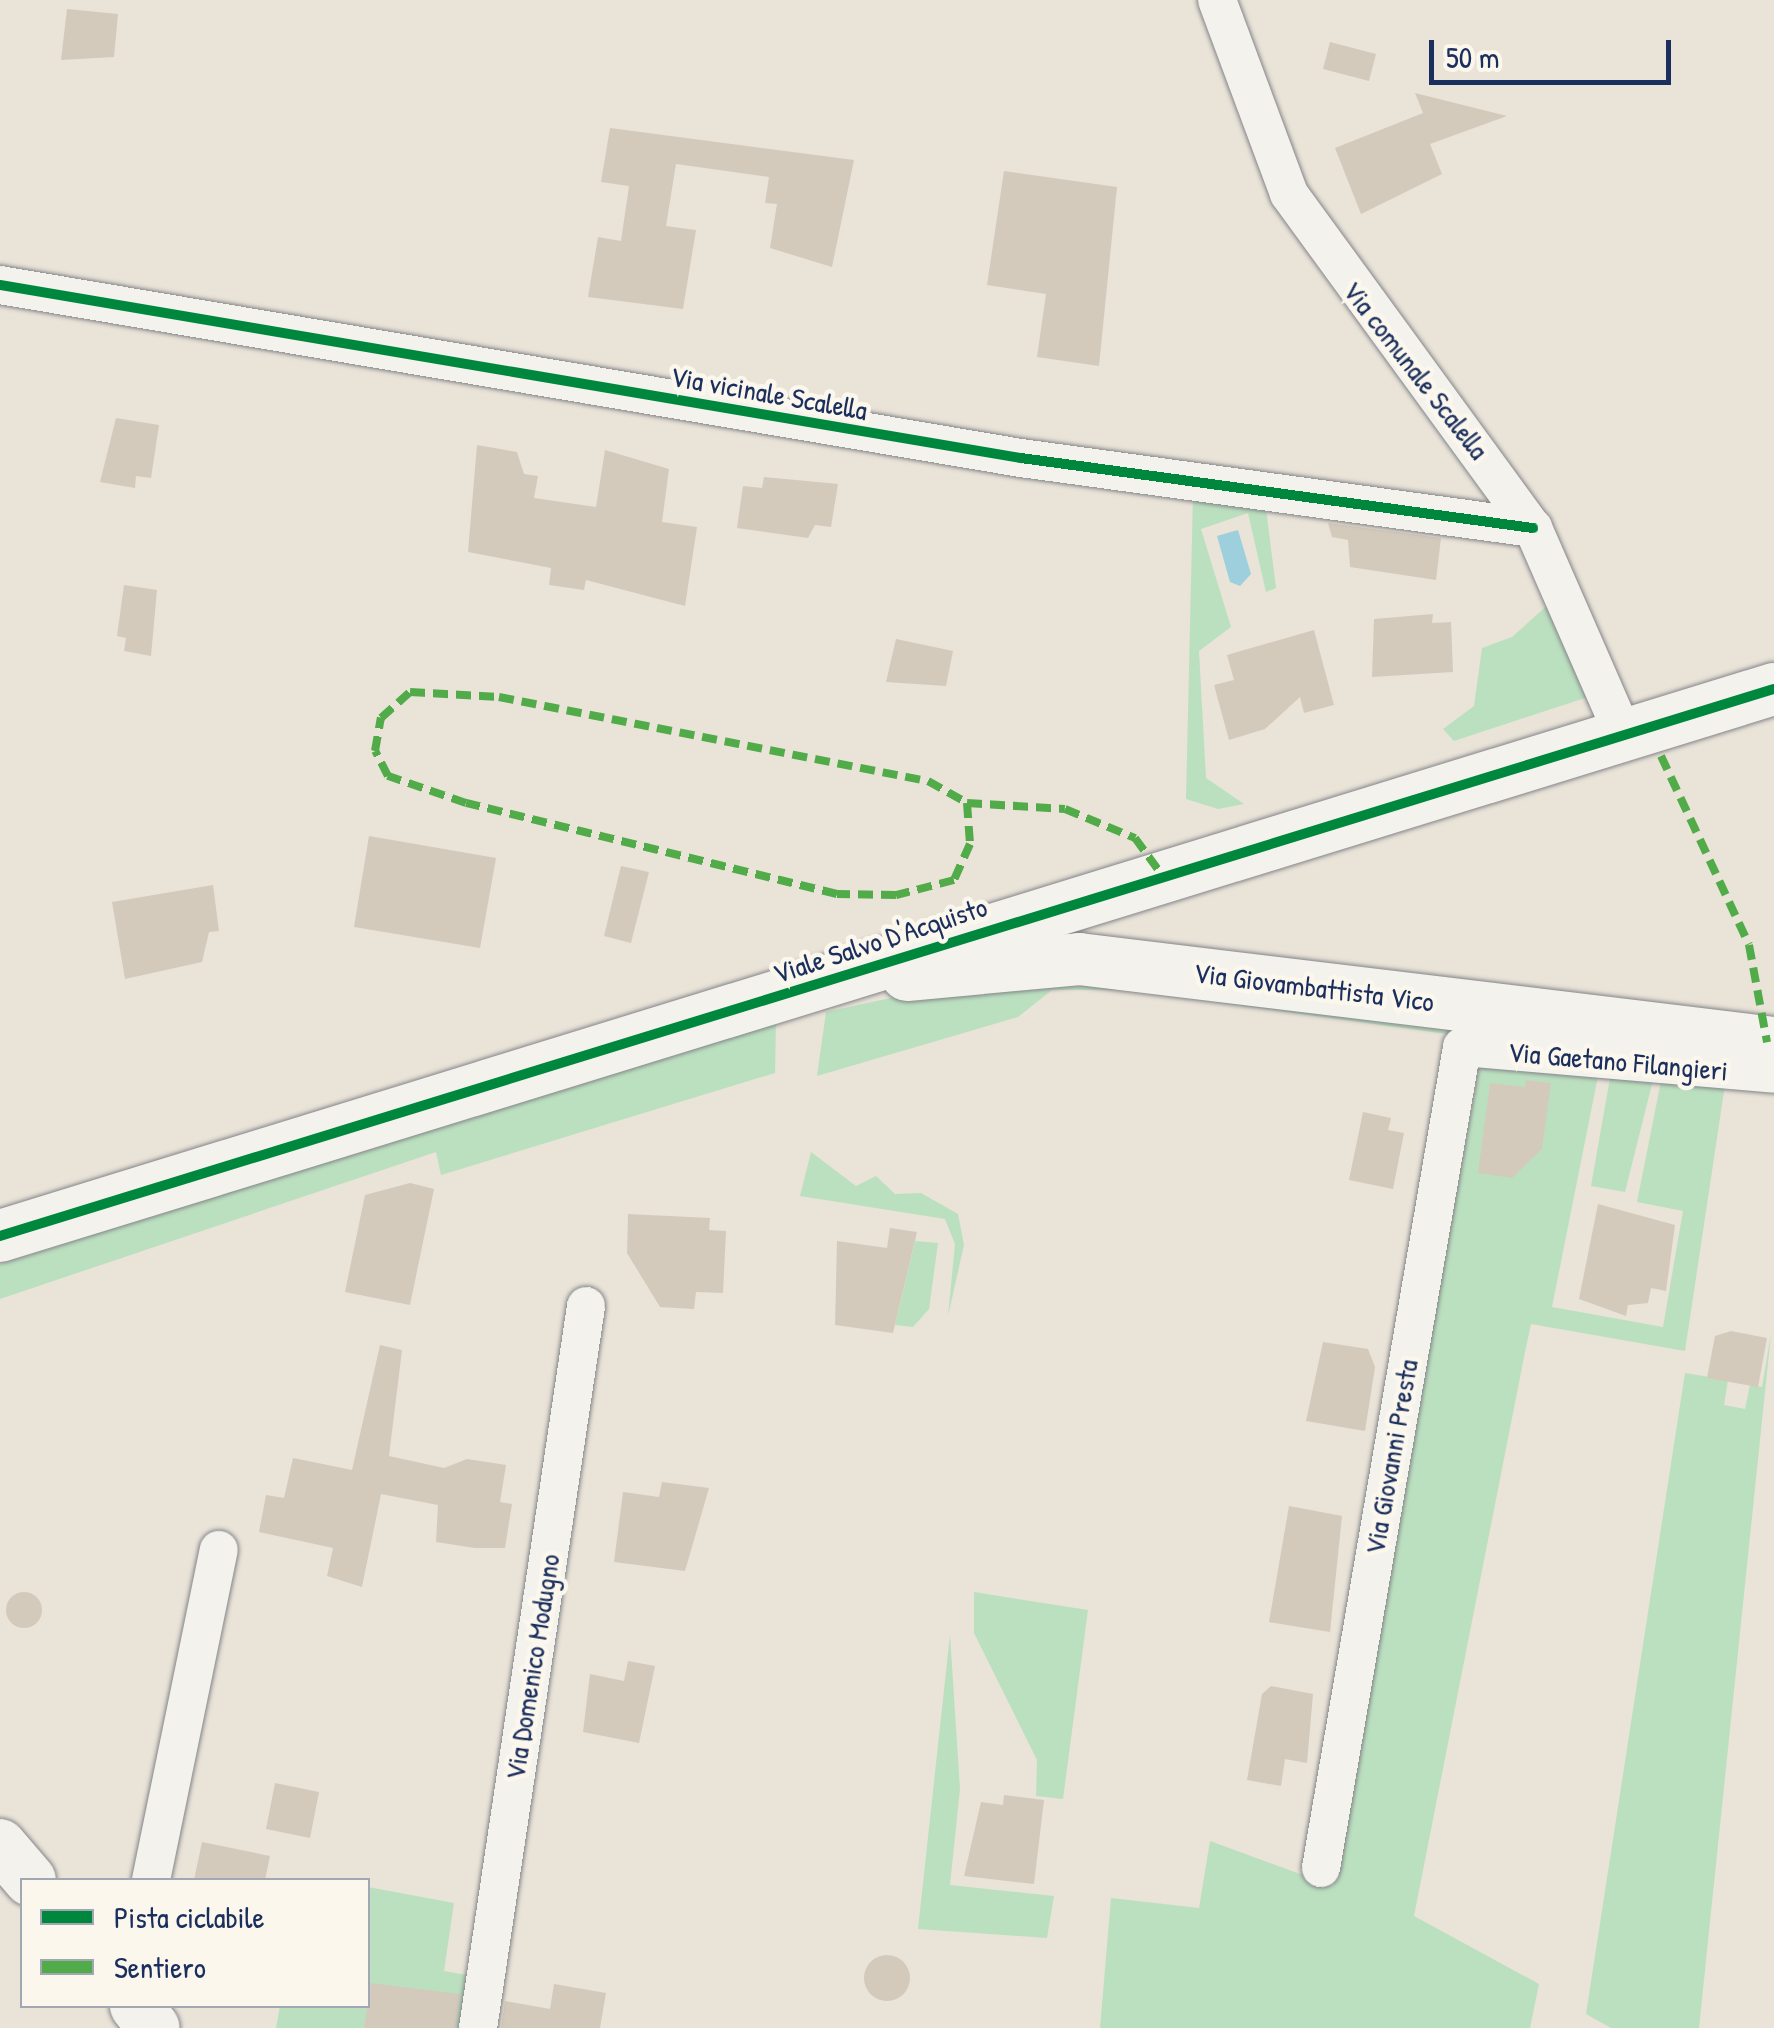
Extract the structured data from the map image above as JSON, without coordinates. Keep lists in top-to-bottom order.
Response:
{
  "streets": {
    "street": [
      "Via comunale Scalella",
      "Via vicinale Scalella",
      "Viale Salvo D'Acquisto",
      "Via Giovambattista Vico",
      "Via Gaetano Filangieri",
      "Via Giovanni Presta",
      "Via Domenico Modugno"
    ]
  },
  "crossings": [
    ["Via comunale Scalella", "Via vicinale Scalella"],
    ["Via comunale Scalella", "Viale Salvo D'Acquisto"],
    ["Viale Salvo D'Acquisto", "Via Giovambattista Vico"],
    ["Via Gaetano Filangieri", "Via Giovanni Presta"]
  ],
  "legend": ["Pista ciclabile", "Sentiero"],
  "scale_bar": "50 m"
}
